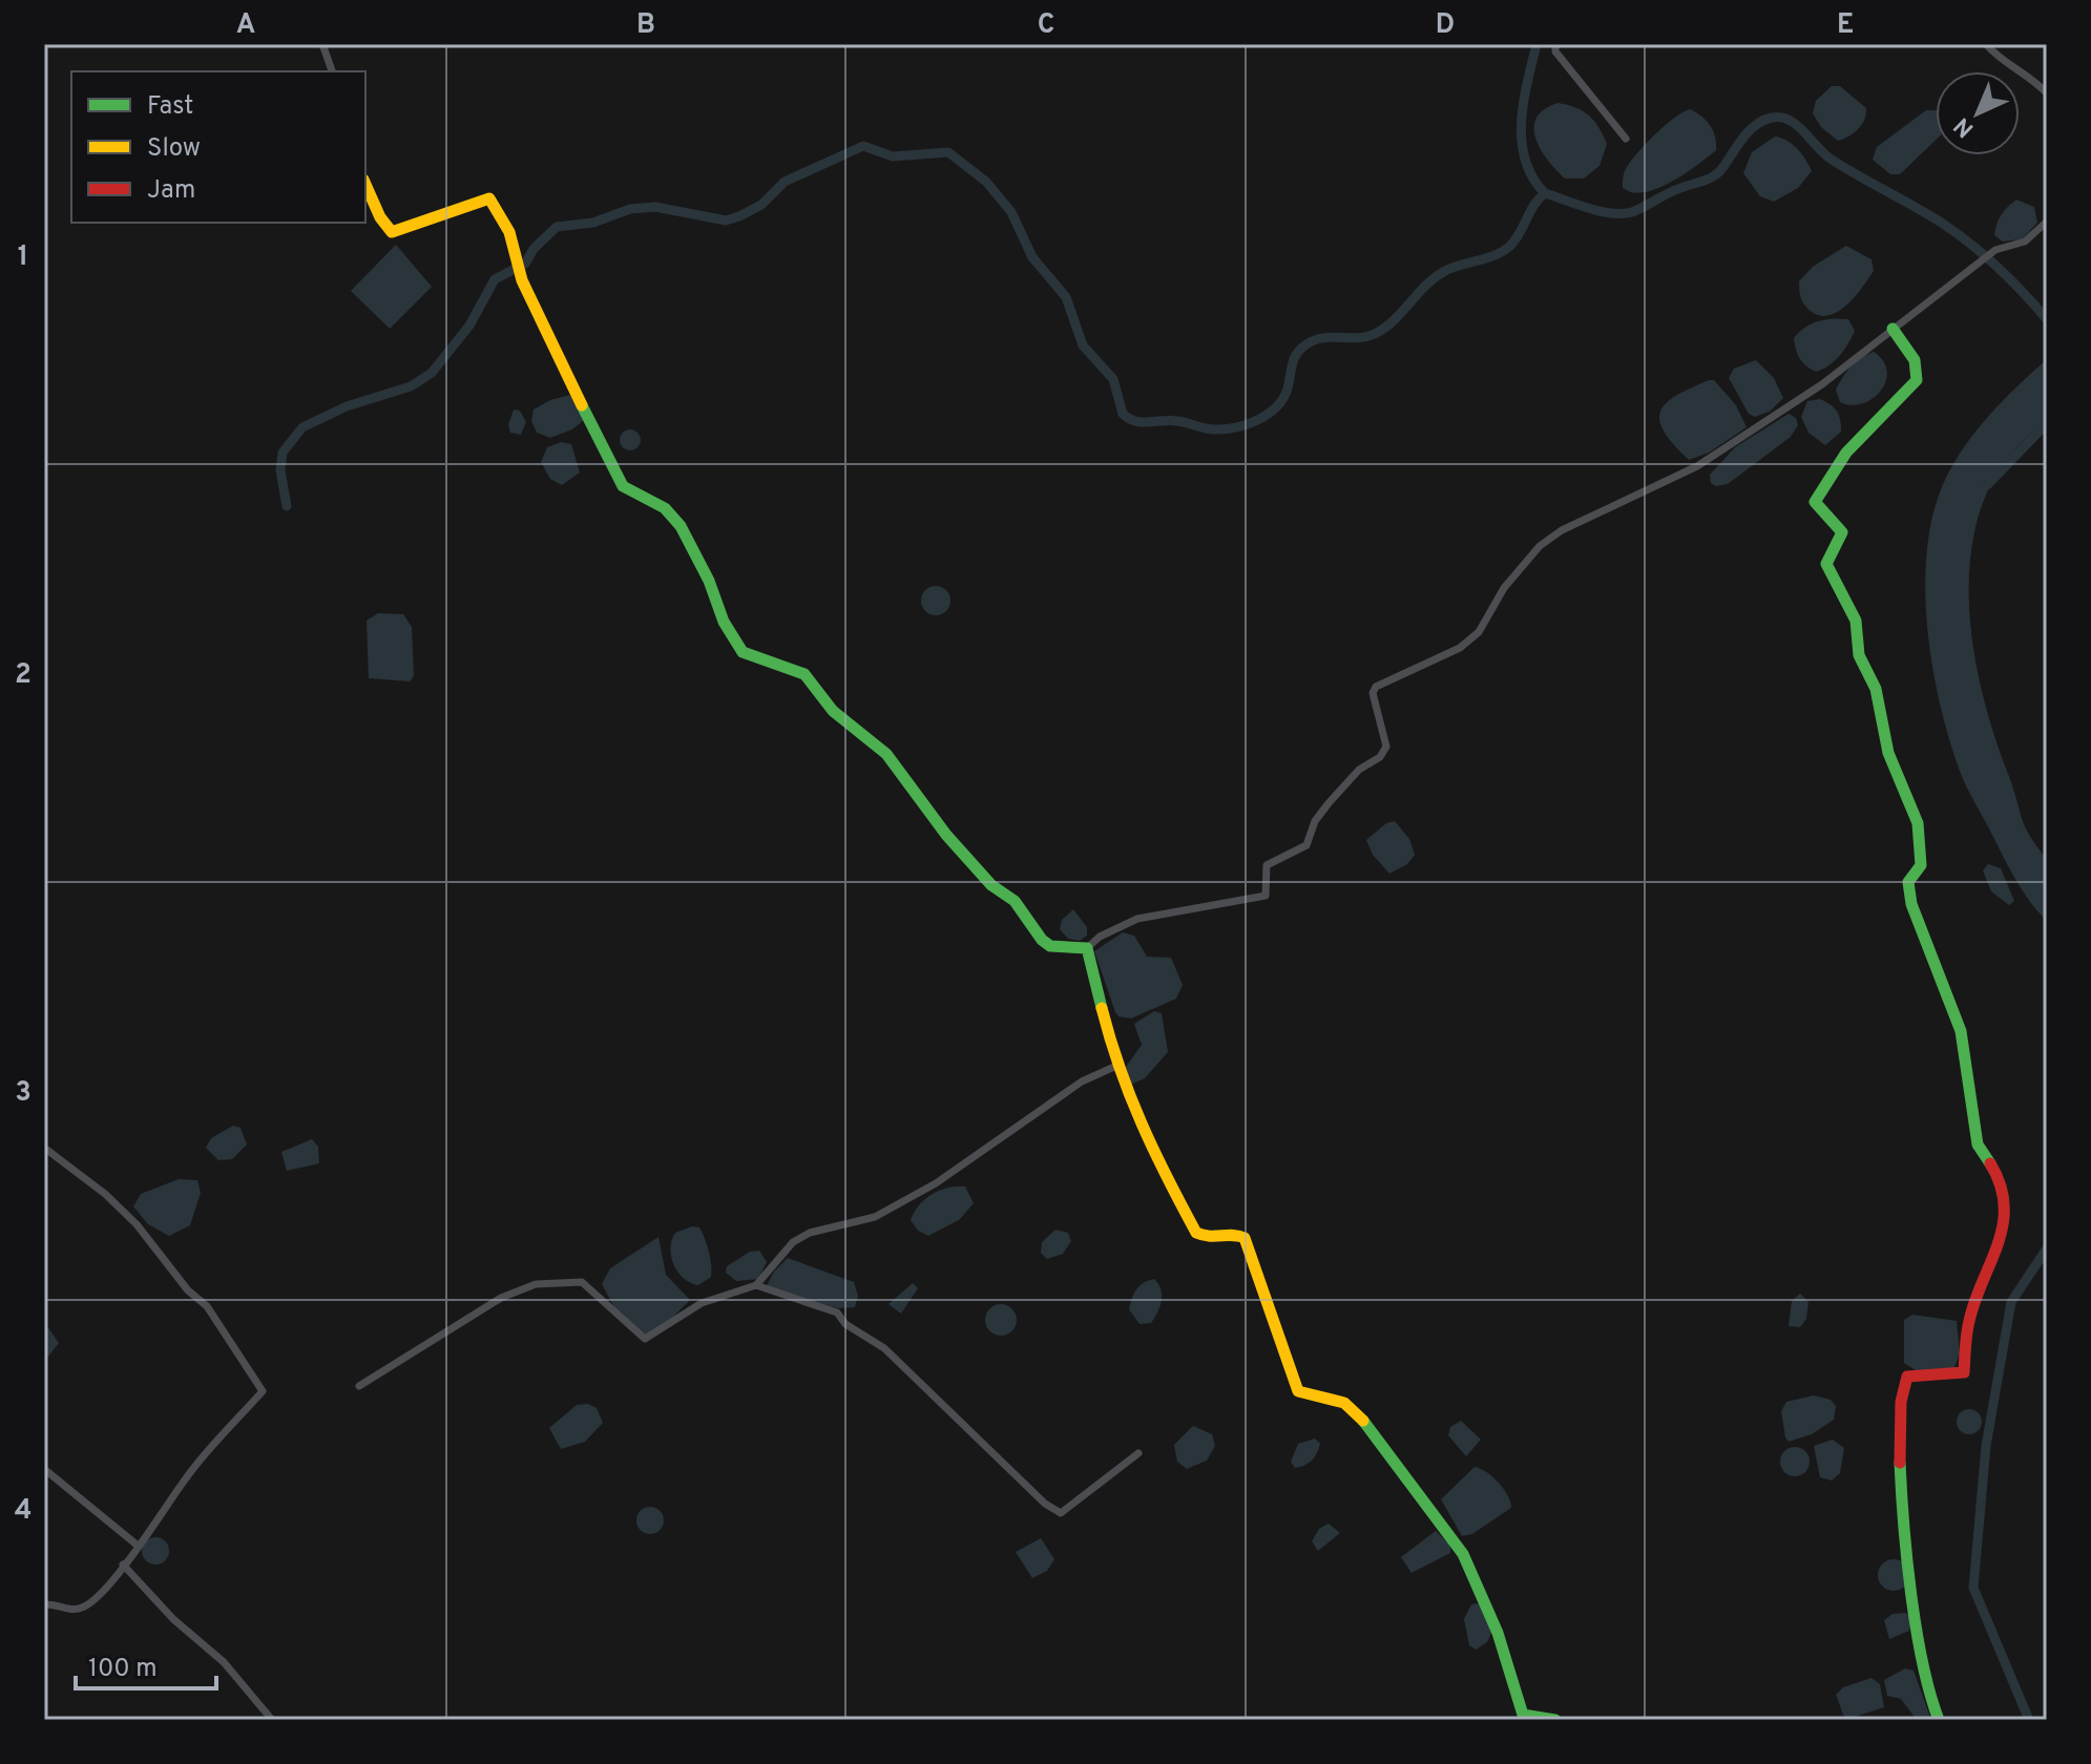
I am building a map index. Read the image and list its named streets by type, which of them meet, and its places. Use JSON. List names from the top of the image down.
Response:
{
  "legend": ["Fast", "Slow", "Jam"],
  "scale_bar": "100 m",
  "north": "bottom left",
  "grid": {
    "columns": [
      "A",
      "B",
      "C",
      "D",
      "E"
    ],
    "rows": [
      "1",
      "2",
      "3",
      "4"
    ]
  }
}
